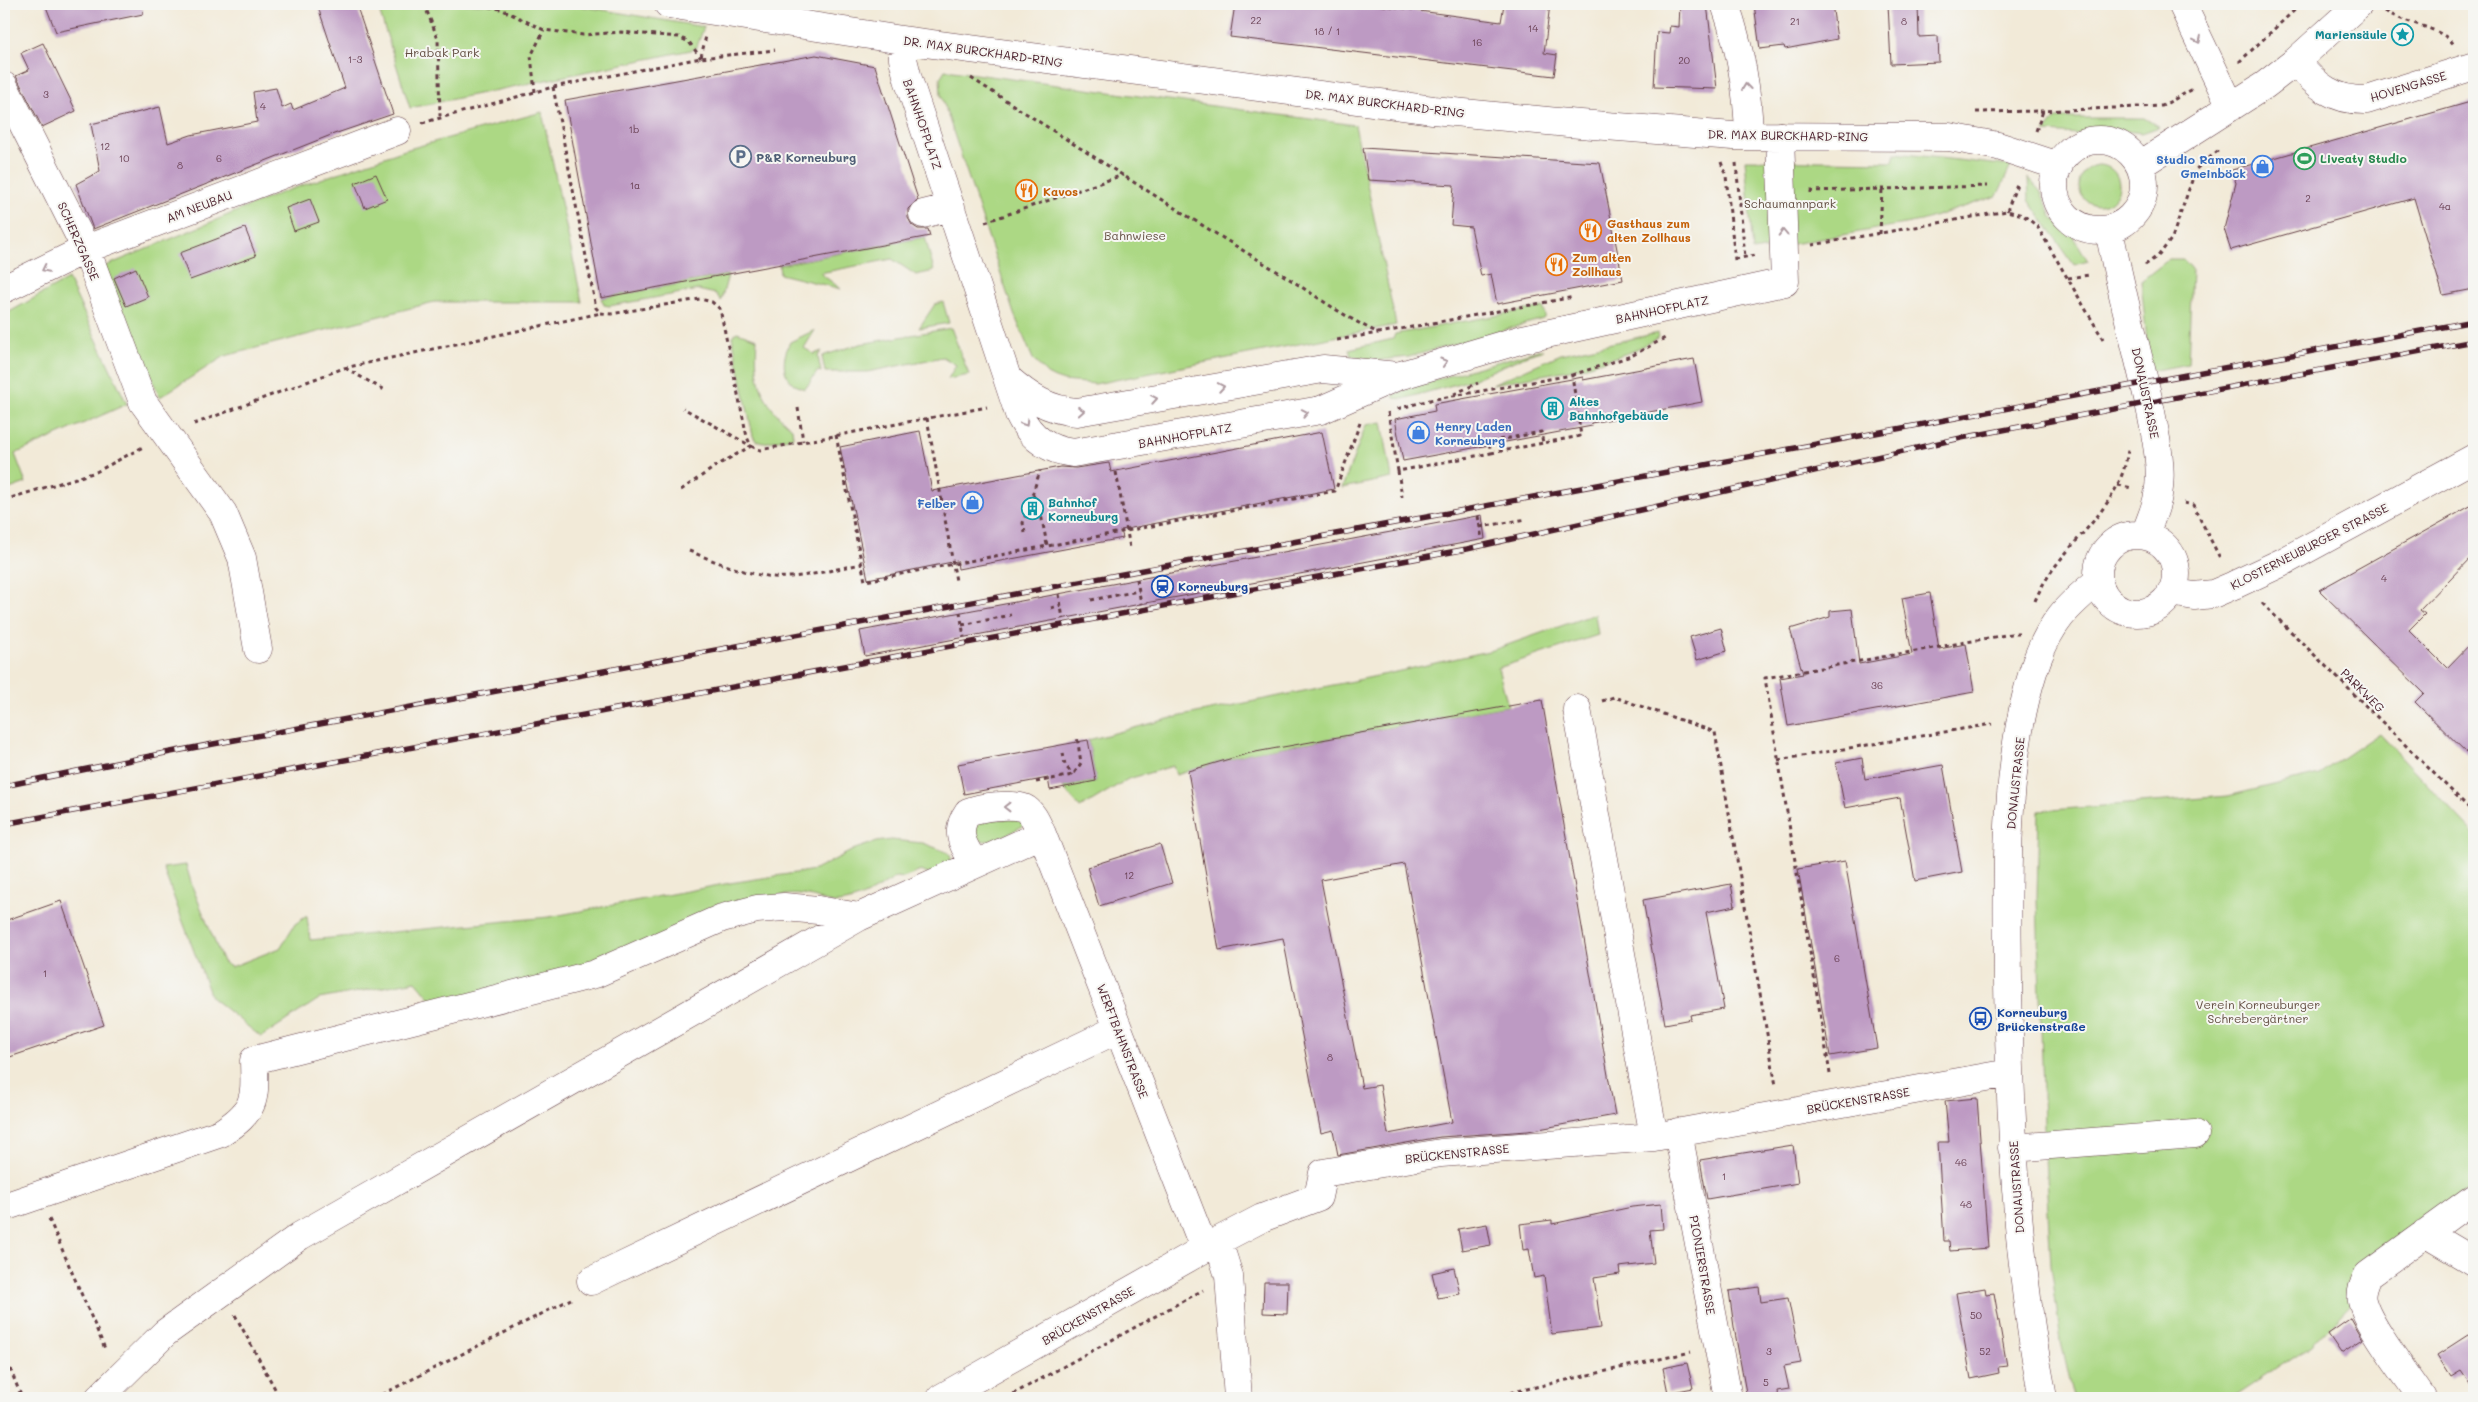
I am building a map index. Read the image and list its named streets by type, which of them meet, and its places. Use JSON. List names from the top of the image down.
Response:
{
  "streets": {
    "street": [
      "DR. MAX BURCKHARD-RING",
      "HOVENGASSE",
      "BAHNHOFPLATZ",
      "AM NEUBAU",
      "SCHERZGASSE",
      "DONAUSTRASSE",
      "KLOSTERNEUBURGER STRASSE",
      "WERFTBAHNSTRASSE",
      "BRÜCKENSTRASSE",
      "PIONIERSTRASSE"
    ],
    "path": ["PARKWEG"]
  },
  "crossings": [
    ["DR. MAX BURCKHARD-RING", "BAHNHOFPLATZ"],
    ["DR. MAX BURCKHARD-RING", "DONAUSTRASSE"],
    ["AM NEUBAU", "SCHERZGASSE"],
    ["DONAUSTRASSE", "KLOSTERNEUBURGER STRASSE"],
    ["DONAUSTRASSE", "BRÜCKENSTRASSE"],
    ["KLOSTERNEUBURGER STRASSE", "PARKWEG"],
    ["WERFTBAHNSTRASSE", "BRÜCKENSTRASSE"],
    ["BRÜCKENSTRASSE", "PIONIERSTRASSE"]
  ],
  "one_way": ["BAHNHOFPLATZ"],
  "parks": [
    "Hrabak Park",
    "Schaumannpark",
    "Bahnwiese",
    "Verein Korneuburger Schrebergärtner"
  ],
  "places": {
    "place": ["Mariensäule"],
    "parking": ["P&R Korneuburg"],
    "sports": ["Liveaty Studio"],
    "shop": ["Studio Ramona Gmeinböck", "Henry Laden Korneuburg", "Felber"],
    "restaurant": ["Kavos", "Gasthaus zum alten Zollhaus", "Zum alten Zollhaus"],
    "building": ["Altes Bahnhofgebäude", "Bahnhof Korneuburg"],
    "station": ["Korneuburg"],
    "bus stop": ["Korneuburg Brückenstraße"]
  },
  "house_numbers": [
    "22",
    "21",
    "8",
    "14",
    "18 / 1",
    "16",
    "1-3",
    "20",
    "3",
    "4",
    "1b",
    "12",
    "10",
    "6",
    "8",
    "1a",
    "2",
    "4a",
    "4",
    "36",
    "12",
    "6",
    "1",
    "8",
    "46",
    "1",
    "48",
    "50",
    "3",
    "52",
    "5"
  ]
}
